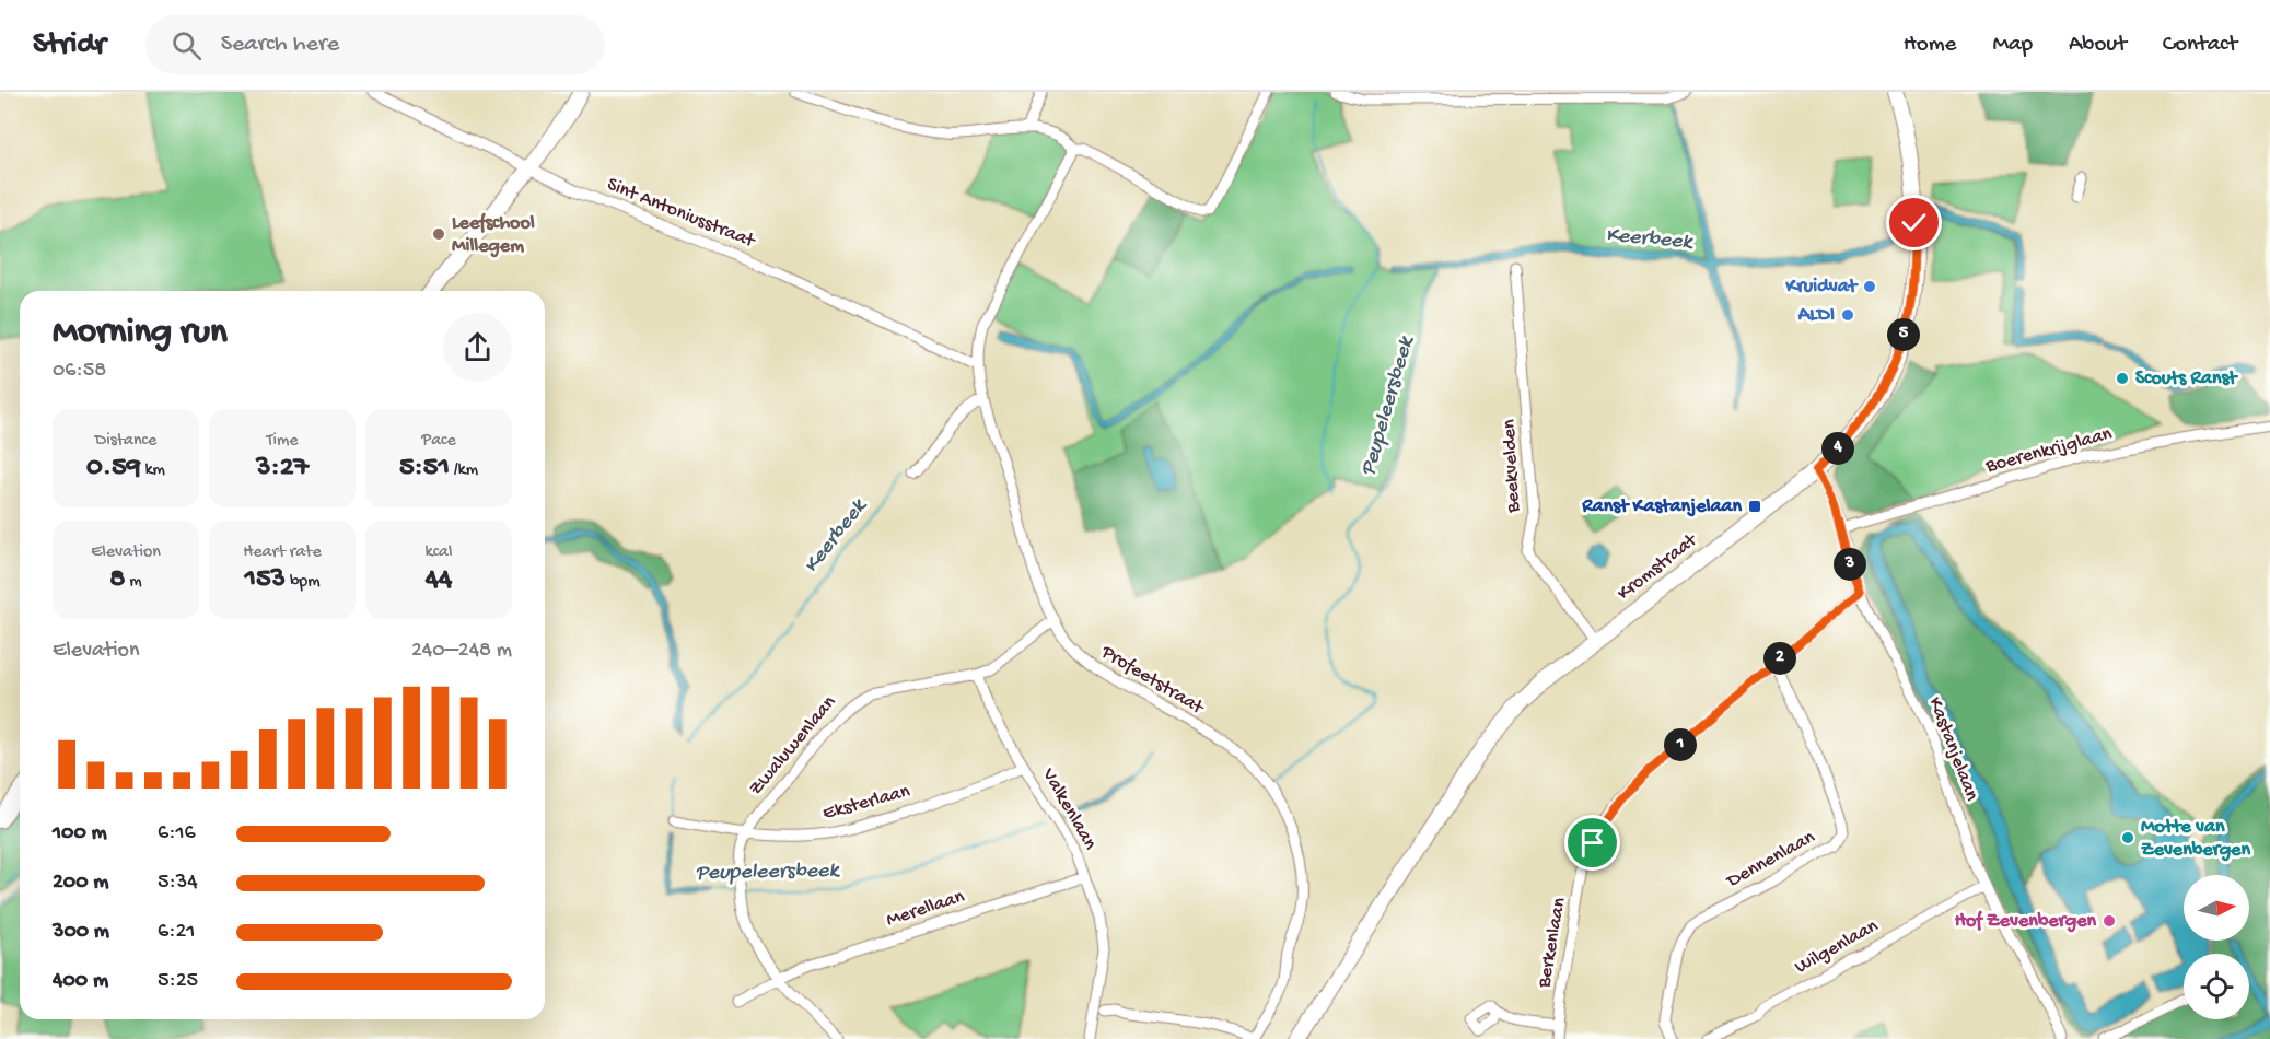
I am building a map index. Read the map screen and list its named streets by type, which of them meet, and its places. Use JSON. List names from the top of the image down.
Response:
{
  "streets": {
    "main road": ["Kromstraat"],
    "street": [
      "Sint Antoniusstraat",
      "Boerenkrijglaan",
      "Beekvelden",
      "Profeetstraat",
      "Zwaluwenlaan",
      "Kastanjelaan",
      "Eksterlaan",
      "Valkenlaan",
      "Dennenlaan",
      "Merellaan",
      "Berkenlaan",
      "Wilgenlaan"
    ]
  },
  "crossings": [
    ["Sint Antoniusstraat", "Profeetstraat"],
    ["Boerenkrijglaan", "Kastanjelaan"],
    ["Beekvelden", "Kromstraat"],
    ["Kromstraat", "Kastanjelaan"],
    ["Profeetstraat", "Zwaluwenlaan"],
    ["Zwaluwenlaan", "Eksterlaan"],
    ["Zwaluwenlaan", "Valkenlaan"],
    ["Kastanjelaan", "Berkenlaan"],
    ["Kastanjelaan", "Wilgenlaan"],
    ["Eksterlaan", "Valkenlaan"],
    ["Valkenlaan", "Merellaan"],
    ["Dennenlaan", "Berkenlaan"]
  ],
  "water": ["Keerbeek", "Peupeleersbeek"],
  "places": {
    "other": [
      "Leefschool Millegem",
      "Kruidvat",
      "ALDI",
      "Scouts Ranst",
      "Motte van Zevenbergen",
      "Hof Zevenbergen"
    ],
    "transit": ["Ranst Kastanjelaan"]
  },
  "north": "right",
  "page": {
    "header": "Stridr",
    "search": "Search here",
    "nav": [
      "Home",
      "Map",
      "About",
      "Contact"
    ],
    "heading": ["Morning run", "06:58"],
    "pins": [
      "5",
      "4",
      "3",
      "2",
      "1"
    ],
    "stats": [
      ["Distance", "0.59 km"],
      ["Time", "3:27"],
      ["Pace", "5:51 /km"],
      ["Elevation", "8 m"],
      ["Heart rate", "153 bpm"],
      ["kcal", "44"]
    ],
    "chart": ["Elevation", "240–248 m"],
    "list": [
      {
        "name": "100 m",
        "note": "6:16"
      },
      {
        "name": "200 m",
        "note": "5:34"
      },
      {
        "name": "300 m",
        "note": "6:21"
      },
      {
        "name": "400 m",
        "note": "5:25"
      }
    ]
  }
}
